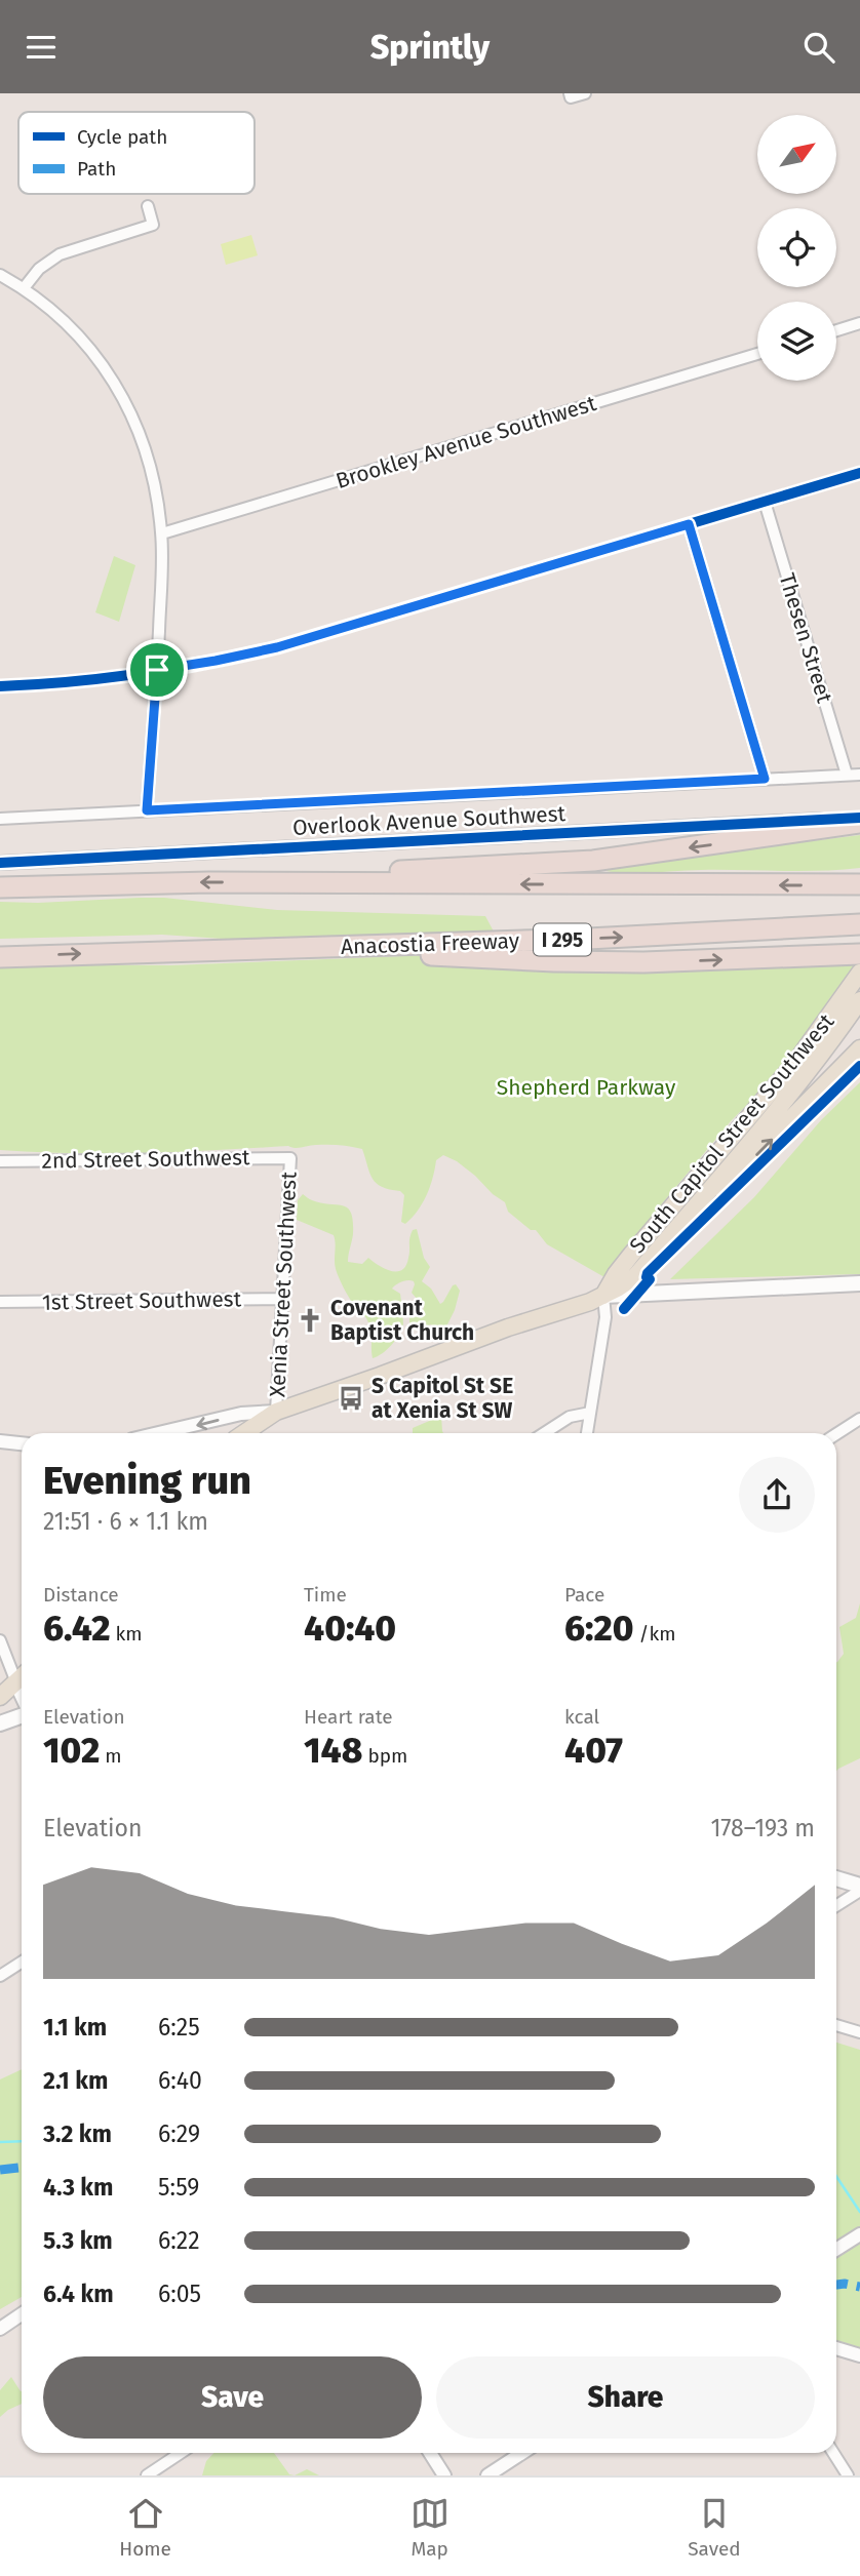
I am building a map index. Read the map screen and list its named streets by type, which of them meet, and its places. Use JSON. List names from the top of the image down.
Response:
{
  "streets": {
    "highway": ["I 295", "Anacostia Freeway"],
    "main road": ["South Capitol Street Southwest"],
    "street": [
      "Brookley Avenue Southwest",
      "Thesen Street",
      "Overlook Avenue Southwest",
      "2nd Street Southwest",
      "Xenia Street Southwest",
      "1st Street Southwest"
    ]
  },
  "crossings": [
    ["2nd Street Southwest", "Xenia Street Southwest"],
    ["Xenia Street Southwest", "1st Street Southwest"]
  ],
  "parks": ["Shepherd Parkway"],
  "places": {
    "church": ["Covenant Baptist Church"],
    "bus stop": ["S Capitol St SE at Xenia St SW"]
  },
  "legend": ["Cycle path", "Path"],
  "north": "top right",
  "page": {
    "header": "Sprintly",
    "heading": ["Evening run", "21:51 · 6 × 1.1 km"],
    "stats": [
      ["Distance", "6.42 km"],
      ["Time", "40:40"],
      ["Pace", "6:20 /km"],
      ["Elevation", "102 m"],
      ["Heart rate", "148 bpm"],
      ["kcal", "407"]
    ],
    "chart": ["Elevation", "178–193 m"],
    "list": [
      {
        "name": "1.1 km",
        "note": "6:25"
      },
      {
        "name": "2.1 km",
        "note": "6:40"
      },
      {
        "name": "3.2 km",
        "note": "6:29"
      },
      {
        "name": "4.3 km",
        "note": "5:59"
      },
      {
        "name": "5.3 km",
        "note": "6:22"
      },
      {
        "name": "6.4 km",
        "note": "6:05"
      }
    ],
    "buttons": ["Save", "Share"],
    "tabs": ["Home", "Map", "Saved"]
  }
}
